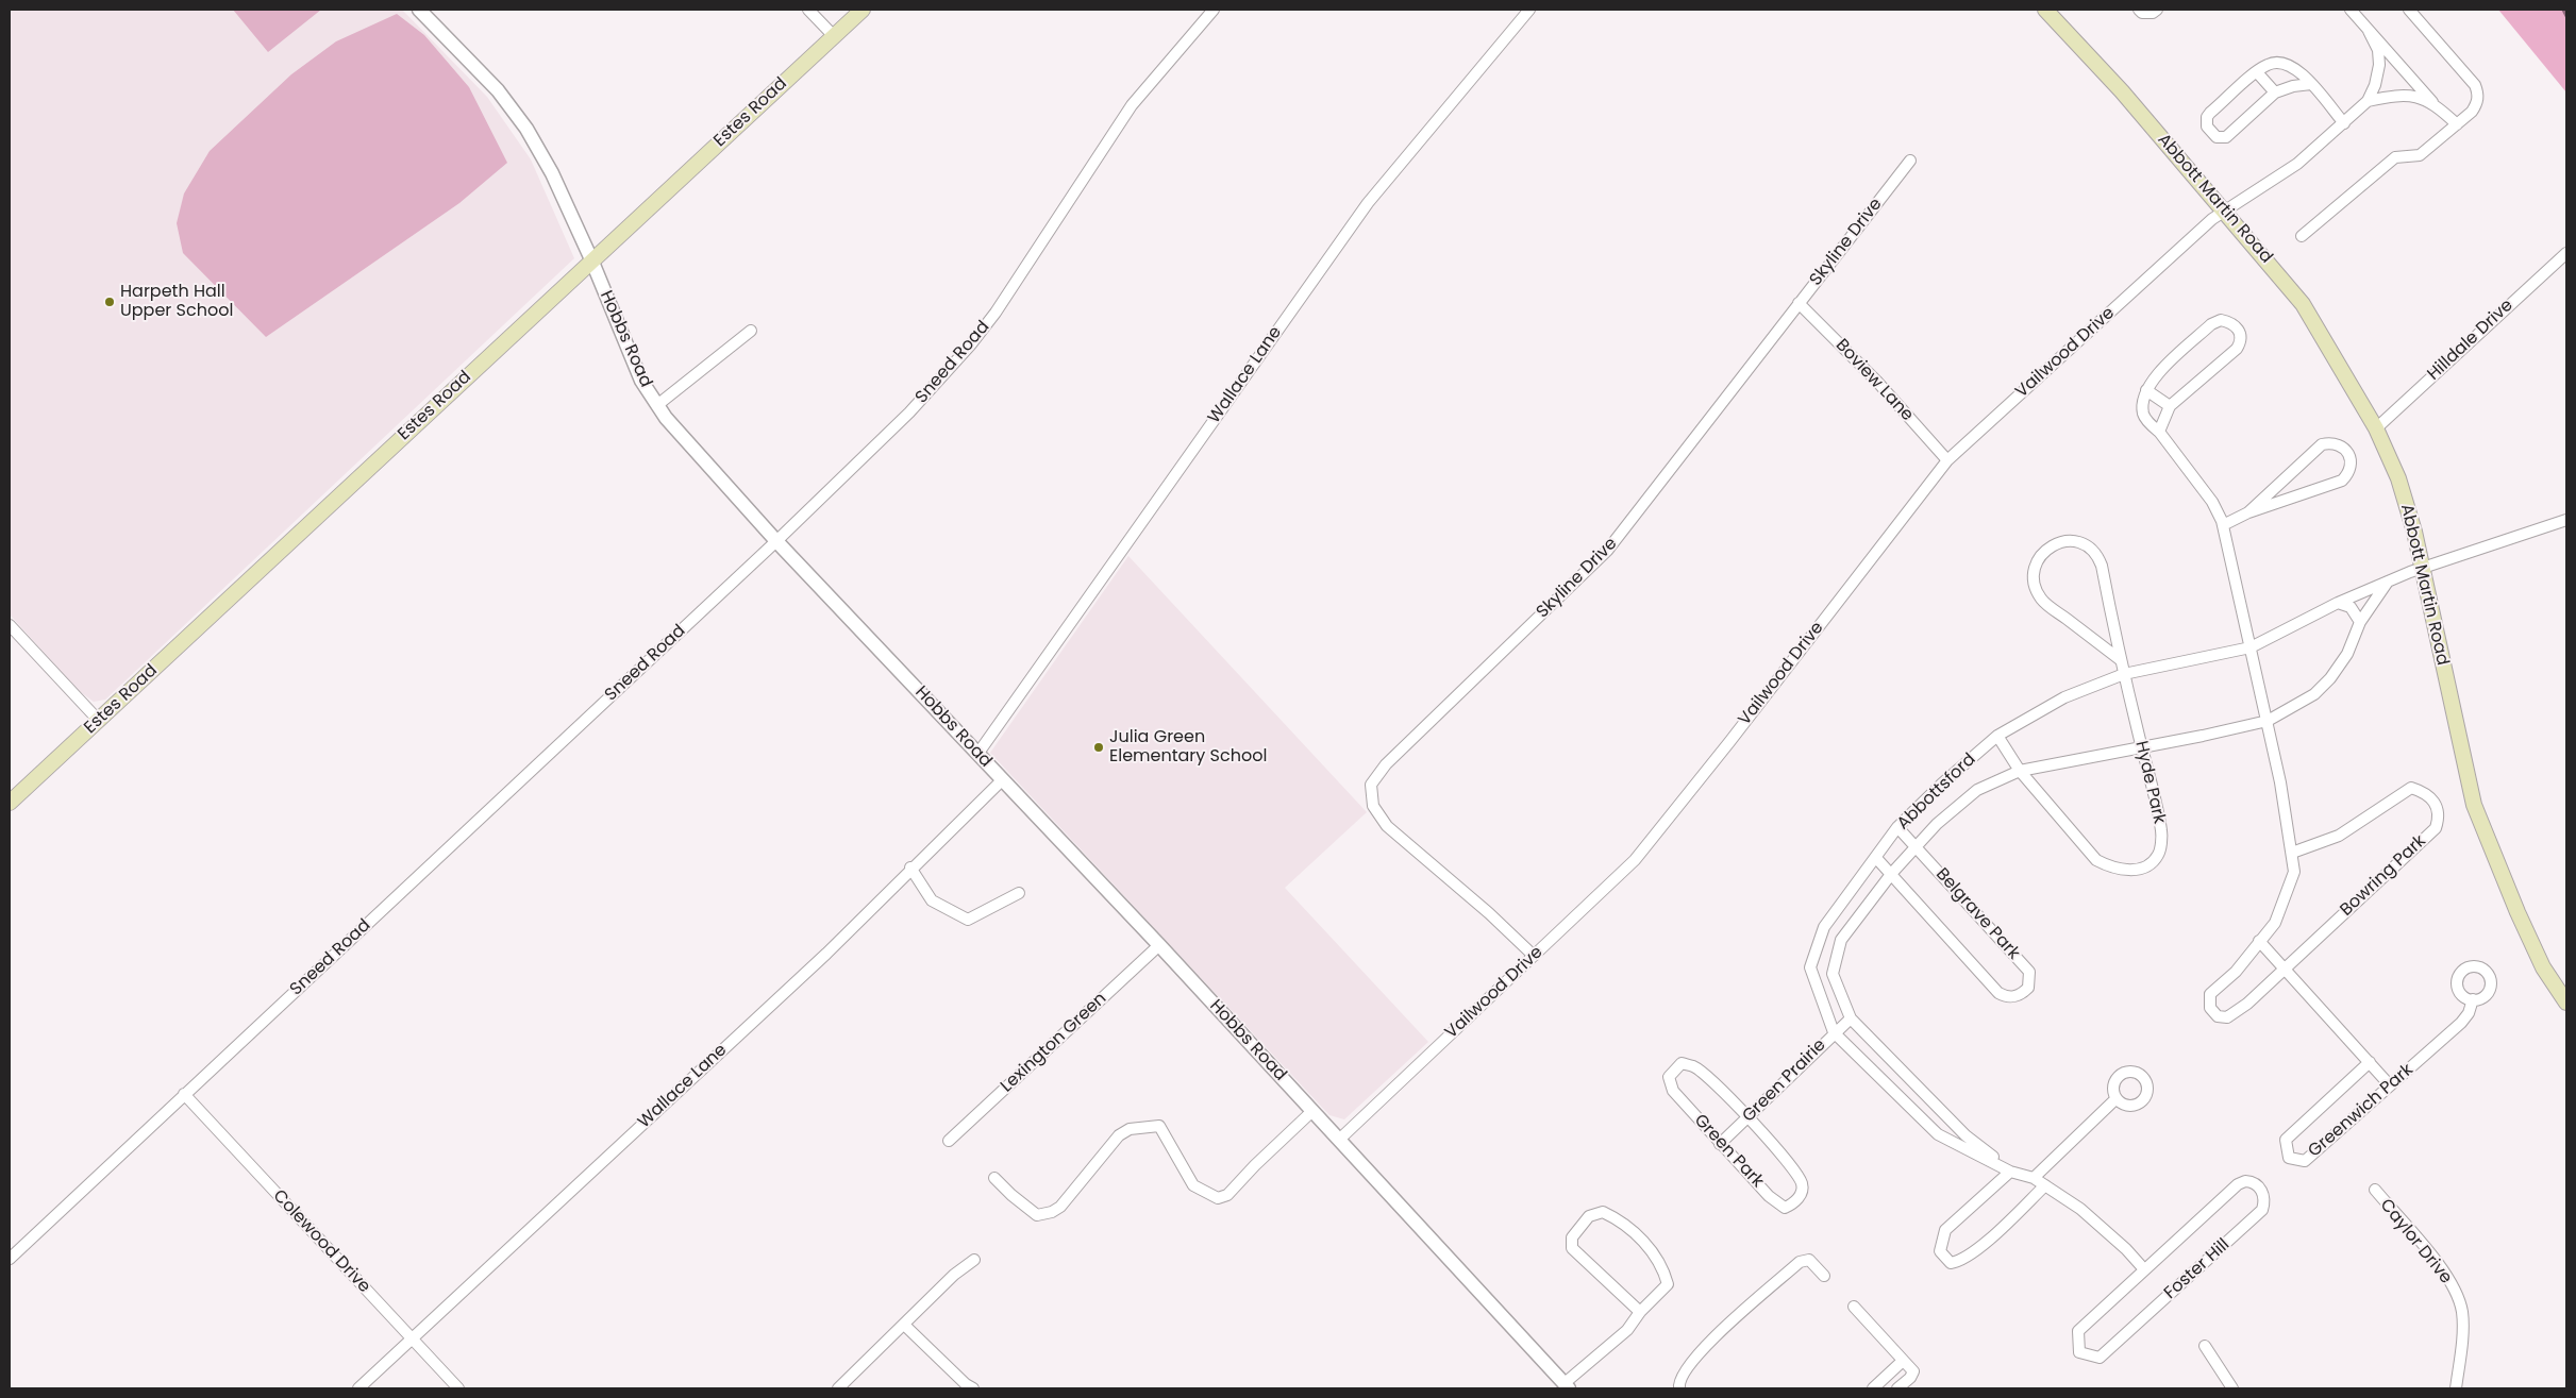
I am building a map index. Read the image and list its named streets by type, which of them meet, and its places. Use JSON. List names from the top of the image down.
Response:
{
  "streets": {
    "main road": ["Estes Road", "Abbott Martin Road"],
    "street": [
      "Skyline Drive",
      "Hobbs Road",
      "Hilldale Drive",
      "Vailwood Drive",
      "Sneed Road",
      "Wallace Lane",
      "Boview Lane",
      "Hyde Park",
      "Abbottsford",
      "Bowring Park",
      "Belgrave Park",
      "Lexington Green",
      "Green Prairie",
      "Greenwich Park",
      "Green Park",
      "Colewood Drive",
      "Caylor Drive",
      "Foster Hill"
    ]
  },
  "crossings": [
    ["Estes Road", "Hobbs Road"],
    ["Abbott Martin Road", "Hilldale Drive"],
    ["Abbott Martin Road", "Vailwood Drive"],
    ["Abbott Martin Road", "Abbottsford"],
    ["Skyline Drive", "Vailwood Drive"],
    ["Skyline Drive", "Boview Lane"],
    ["Hobbs Road", "Vailwood Drive"],
    ["Hobbs Road", "Sneed Road"],
    ["Hobbs Road", "Wallace Lane"],
    ["Hobbs Road", "Lexington Green"],
    ["Vailwood Drive", "Boview Lane"],
    ["Sneed Road", "Colewood Drive"],
    ["Wallace Lane", "Colewood Drive"],
    ["Hyde Park", "Abbottsford"],
    ["Abbottsford", "Bowring Park"],
    ["Abbottsford", "Belgrave Park"],
    ["Abbottsford", "Green Prairie"],
    ["Abbottsford", "Foster Hill"],
    ["Green Prairie", "Green Park"]
  ],
  "places": ["Harpeth Hall Upper School", "Julia Green Elementary School"]
}
